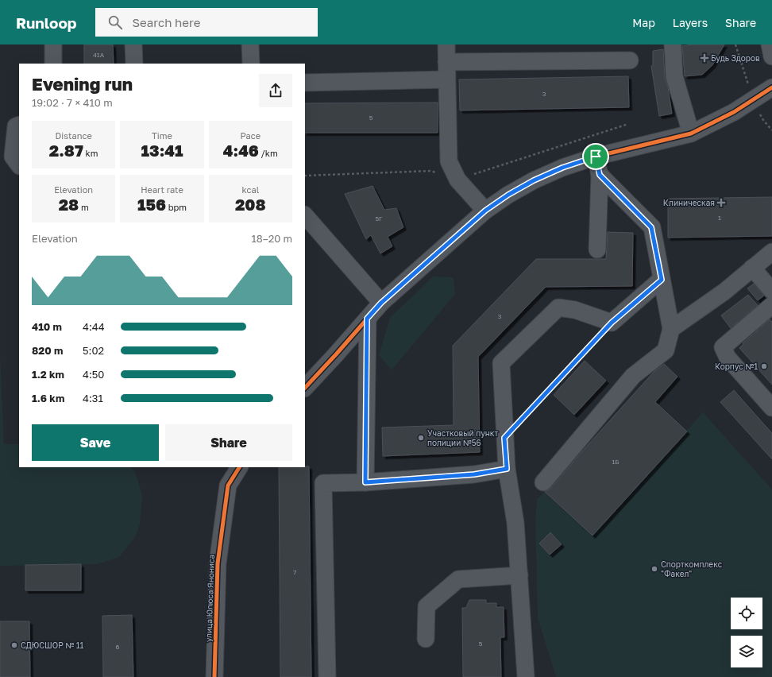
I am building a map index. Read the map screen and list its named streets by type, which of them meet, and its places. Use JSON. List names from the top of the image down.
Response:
{
  "streets": {
    "street": ["улица Юлюса Янониса"]
  },
  "places": {
    "health": ["Будь Здоров", "Клиническая"],
    "other": [
      "Корпус №1",
      "Участковый пункт полиции №56",
      "Спорткомплекс \"Факел\"",
      "СДЮСШОР № 11"
    ]
  },
  "house_numbers": [
    "41А",
    "3",
    "5",
    "1",
    "5Г",
    "3",
    "1Б",
    "7",
    "5",
    "6"
  ],
  "page": {
    "header": "Runloop",
    "search": "Search here",
    "nav": ["Map", "Layers", "Share"],
    "heading": ["Evening run", "19:02 · 7 × 410 m"],
    "stats": [
      ["Distance", "2.87 km"],
      ["Time", "13:41"],
      ["Pace", "4:46 /km"],
      ["Elevation", "28 m"],
      ["Heart rate", "156 bpm"],
      ["kcal", "208"]
    ],
    "chart": ["Elevation", "18–20 m"],
    "list": [
      {
        "name": "410 m",
        "note": "4:44"
      },
      {
        "name": "820 m",
        "note": "5:02"
      },
      {
        "name": "1.2 km",
        "note": "4:50"
      },
      {
        "name": "1.6 km",
        "note": "4:31"
      }
    ],
    "buttons": ["Save", "Share"]
  }
}
